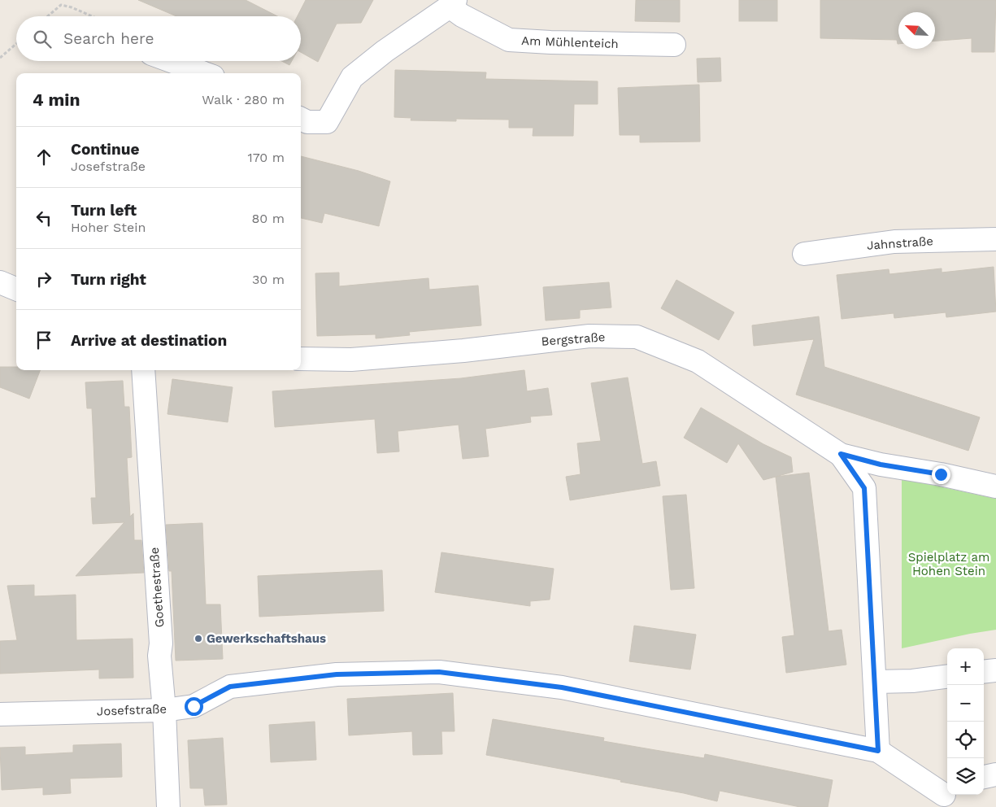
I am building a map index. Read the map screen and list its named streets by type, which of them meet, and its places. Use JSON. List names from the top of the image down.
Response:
{
  "streets": {
    "street": [
      "Am Mühlenteich",
      "Jahnstraße",
      "Bergstraße",
      "Goethestraße",
      "Josefstraße"
    ]
  },
  "crossings": [
    ["Goethestraße", "Josefstraße"]
  ],
  "parks": ["Spielplatz am Hohen Stein"],
  "places": ["Gewerkschaftshaus"],
  "north": "top left",
  "page": {
    "search": "Search here",
    "heading": ["4 min", "Walk · 280 m"],
    "list": [
      ["Continue", "Josefstraße", "170 m"],
      ["Turn left", "Hoher Stein", "80 m"],
      ["Turn right", "30 m"],
      "Arrive at destination"
    ],
    "map_buttons": ["+", "−"]
  }
}
